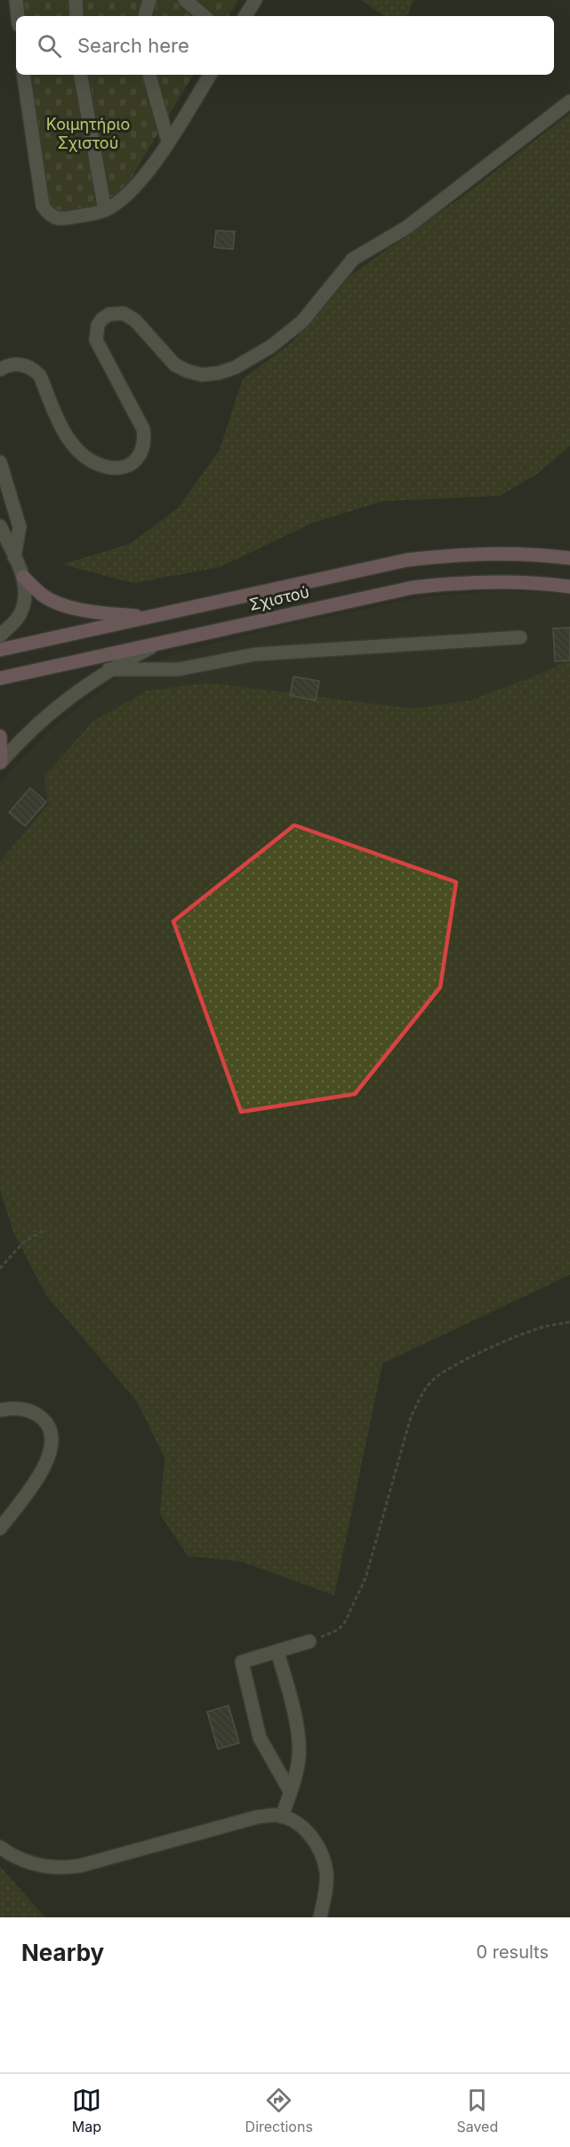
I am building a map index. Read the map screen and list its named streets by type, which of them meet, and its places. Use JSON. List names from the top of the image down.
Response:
{
  "streets": {
    "main road": ["Σχιστού"]
  },
  "parks": ["Κοιμητήριο Σχιστού"],
  "page": {
    "search": "Search here",
    "heading": ["Nearby", "0 results"],
    "nav": ["Map", "Directions", "Saved"]
  }
}
